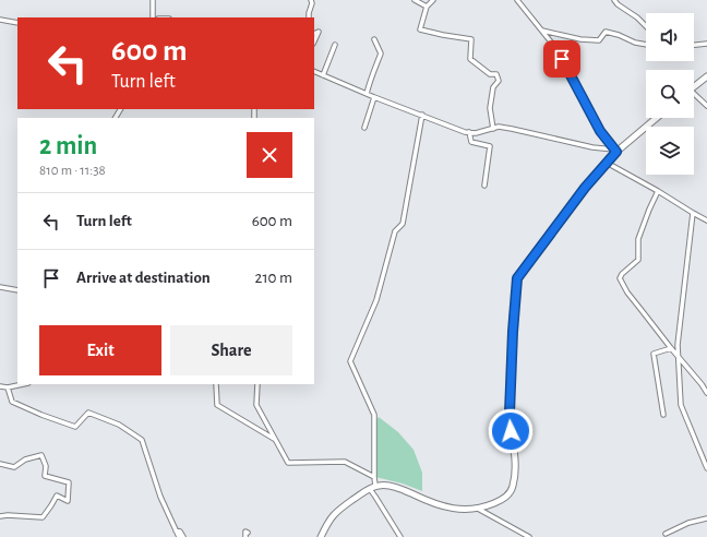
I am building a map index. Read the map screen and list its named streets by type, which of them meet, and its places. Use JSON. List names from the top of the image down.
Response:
{
  "page": {
    "turn": ["600 m", "Turn left"],
    "heading": ["2 min", "810 m · 11:38"],
    "list": [
      {
        "name": "Turn left",
        "value": "600 m"
      },
      {
        "name": "Arrive at destination",
        "value": "210 m"
      }
    ],
    "buttons": ["Exit", "Share"]
  }
}
